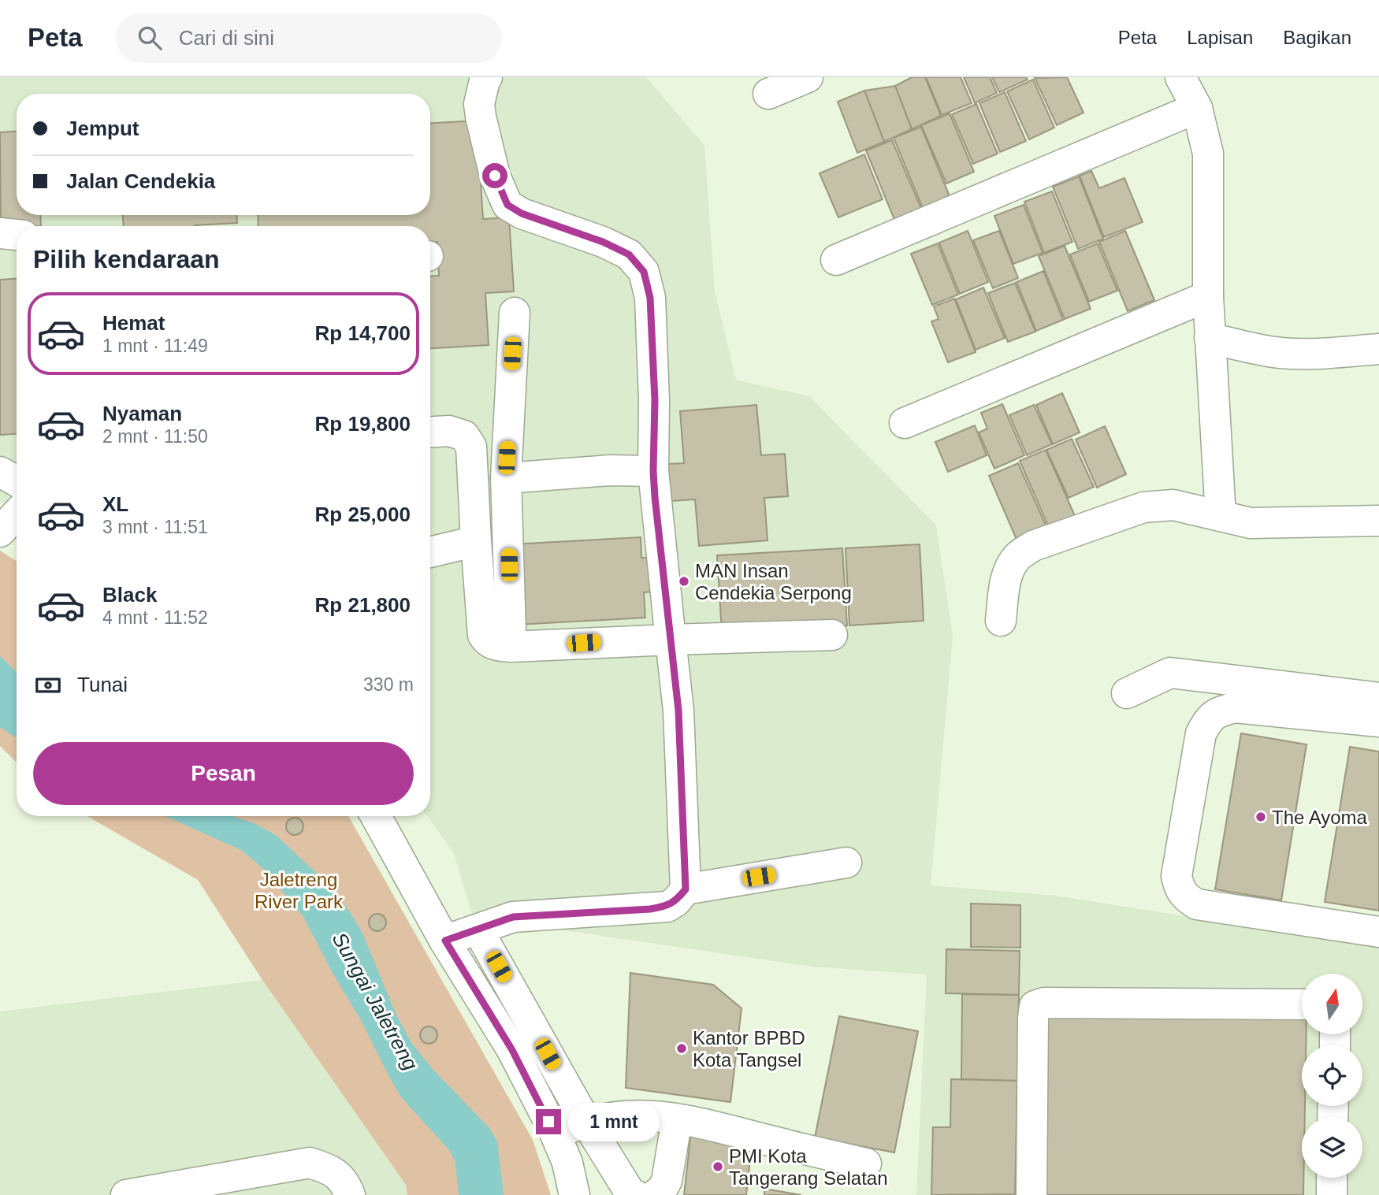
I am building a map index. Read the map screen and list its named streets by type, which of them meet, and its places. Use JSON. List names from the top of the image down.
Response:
{
  "water": ["Sungai Jaletreng"],
  "parks": ["Jaletreng River Park"],
  "places": [
    "MAN Insan Cendekia Serpong",
    "The Ayoma",
    "Kantor BPBD Kota Tangsel",
    "PMI Kota Tangerang Selatan"
  ],
  "north": "top",
  "page": {
    "header": "Peta",
    "search": "Cari di sini",
    "nav": ["Peta", "Lapisan", "Bagikan"],
    "banner": ["Jemput", "Jalan Cendekia"],
    "heading": "Pilih kendaraan",
    "list": [
      {
        "name": "Hemat",
        "note": "1 mnt · 11:49",
        "value": "Rp 14,700"
      },
      {
        "name": "Nyaman",
        "note": "2 mnt · 11:50",
        "value": "Rp 19,800"
      },
      {
        "name": "XL",
        "note": "3 mnt · 11:51",
        "value": "Rp 25,000"
      },
      {
        "name": "Black",
        "note": "4 mnt · 11:52",
        "value": "Rp 21,800"
      }
    ],
    "pay": ["Tunai", "330 m"],
    "buttons": "Pesan",
    "bubble": "1 mnt"
  }
}
